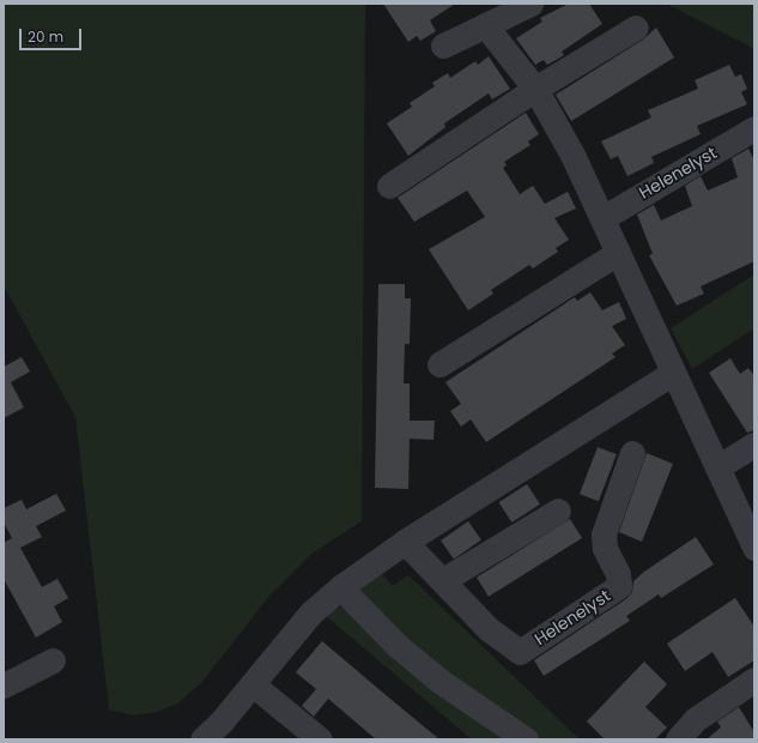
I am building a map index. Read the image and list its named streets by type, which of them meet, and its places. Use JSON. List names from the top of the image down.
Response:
{
  "streets": {
    "street": ["Helenelyst"]
  },
  "scale_bar": "20 m"
}
